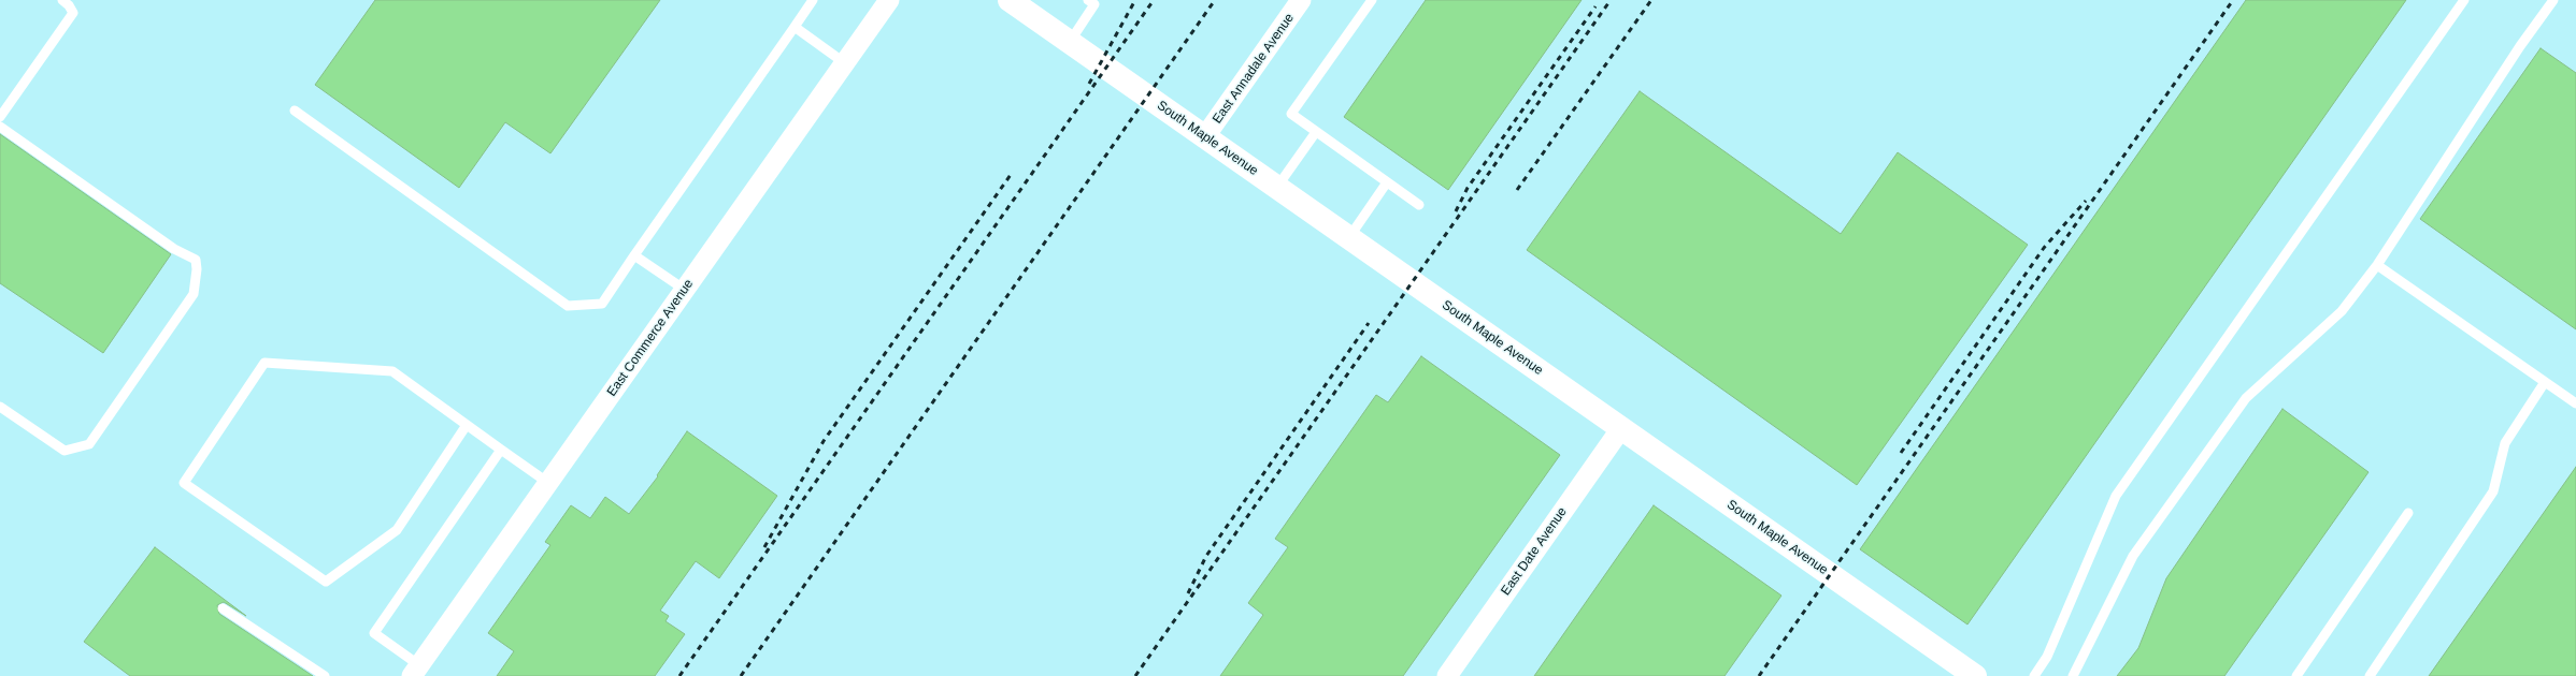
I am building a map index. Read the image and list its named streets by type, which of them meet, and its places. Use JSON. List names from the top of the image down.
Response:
{
  "streets": {
    "street": [
      "East Annadale Avenue",
      "South Maple Avenue",
      "East Commerce Avenue",
      "East Date Avenue"
    ]
  },
  "crossings": [
    ["East Annadale Avenue", "South Maple Avenue"],
    ["South Maple Avenue", "East Date Avenue"]
  ]
}
